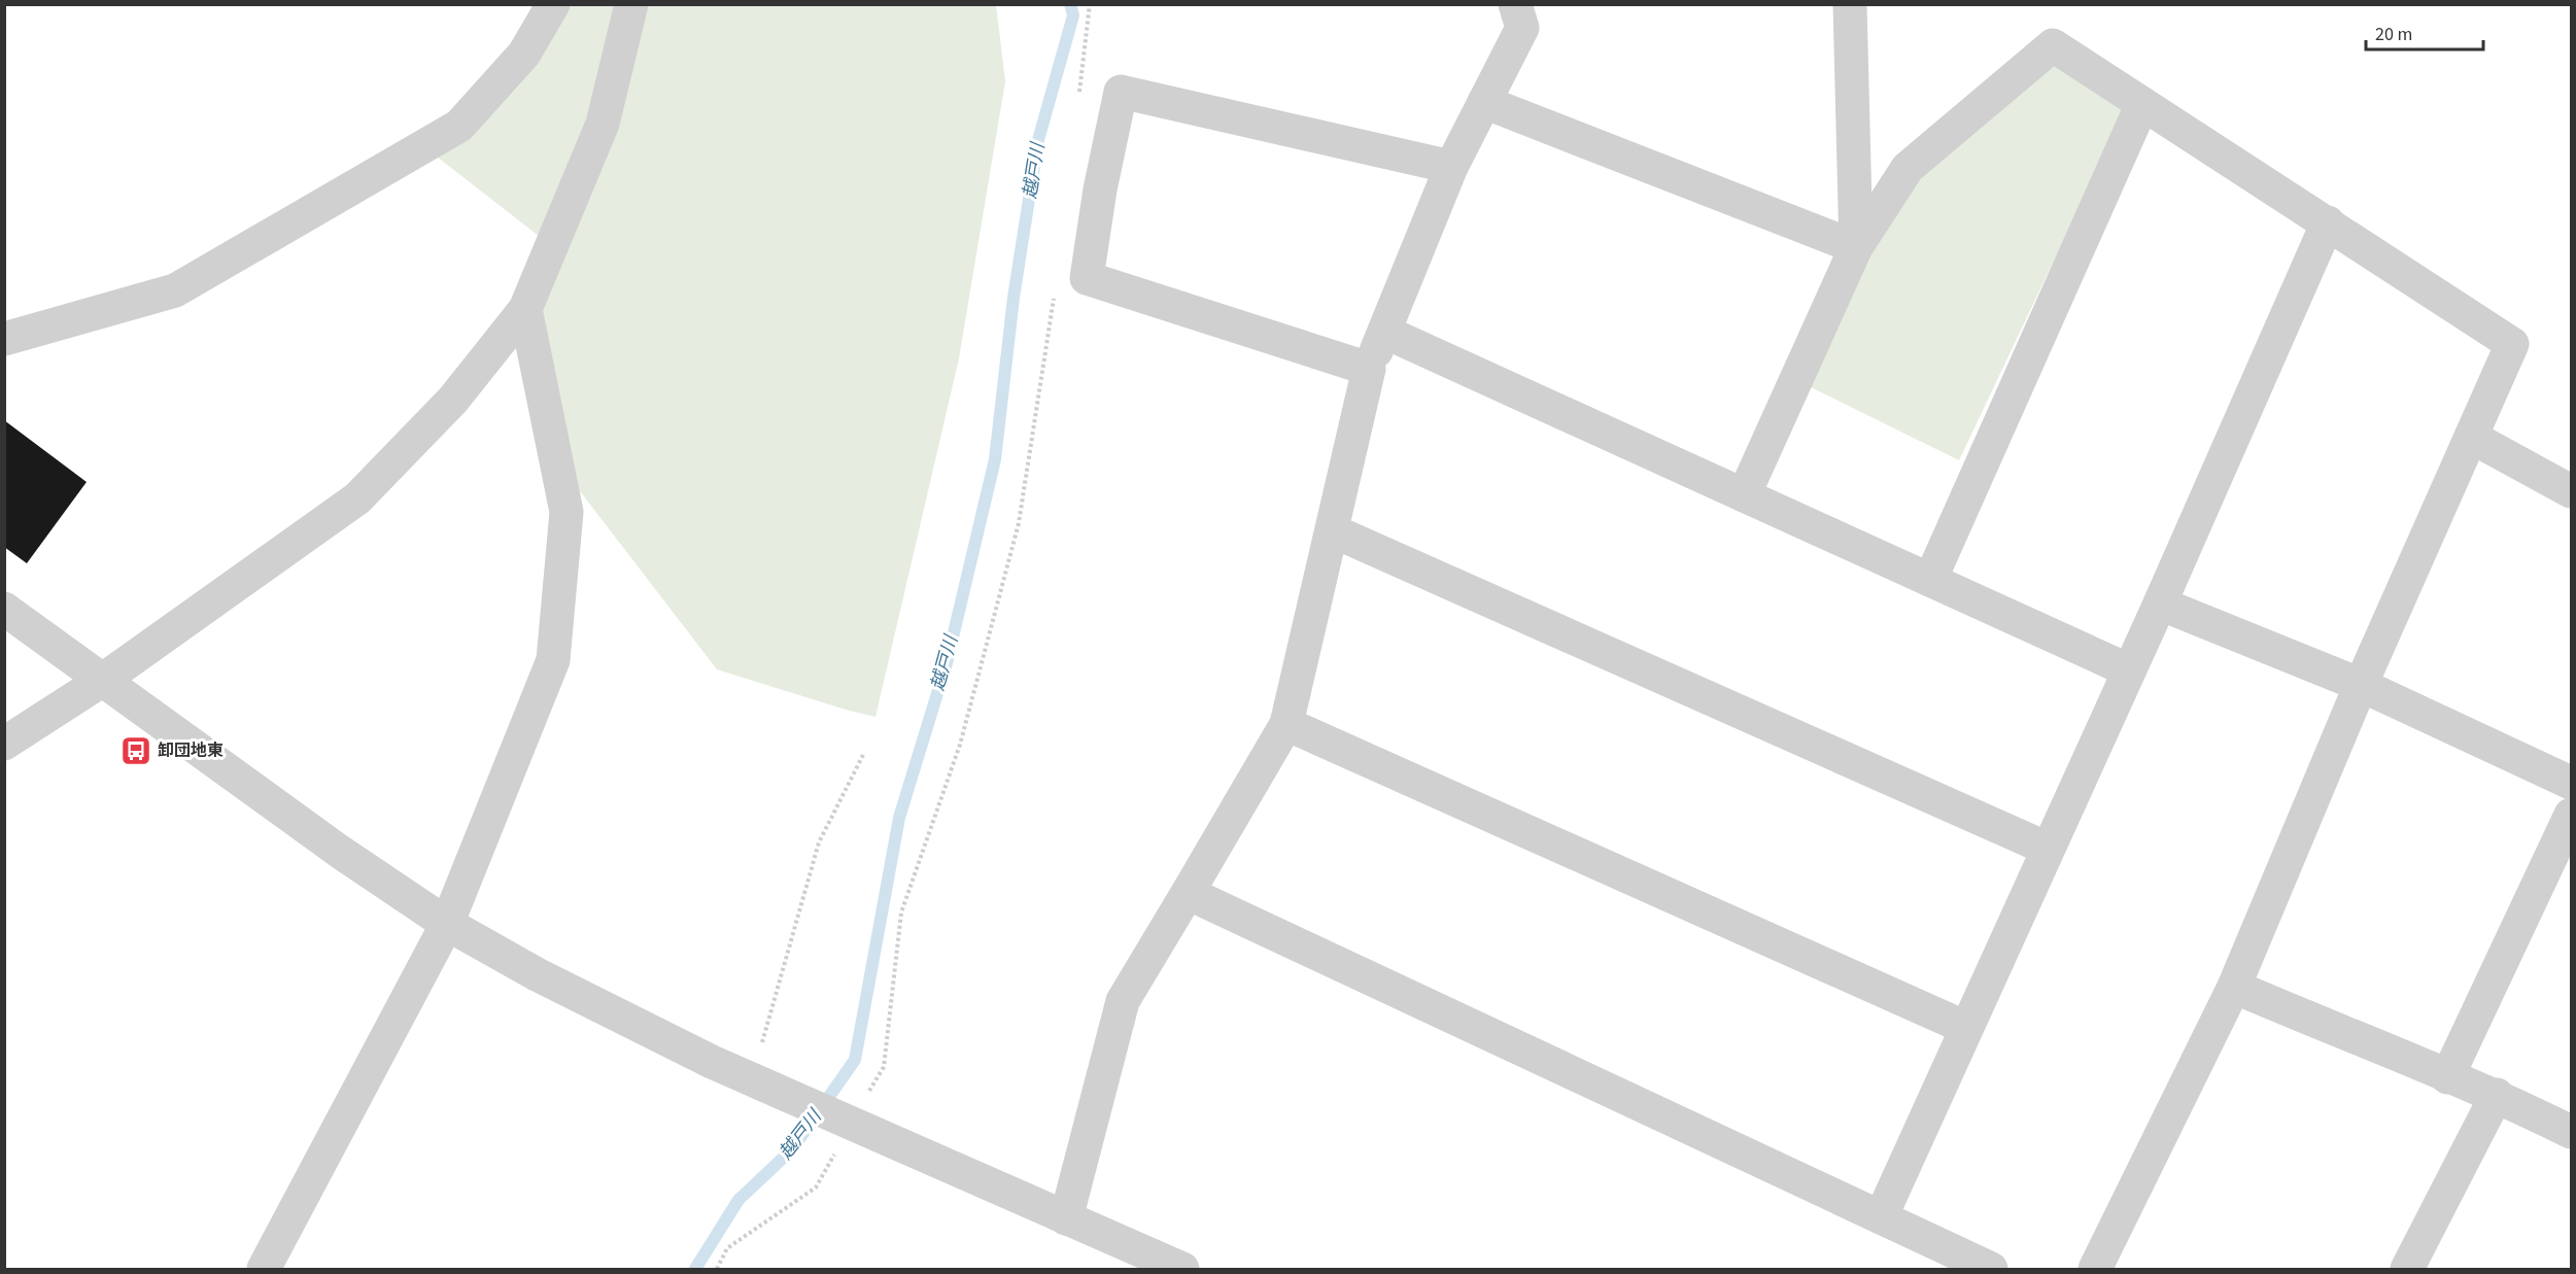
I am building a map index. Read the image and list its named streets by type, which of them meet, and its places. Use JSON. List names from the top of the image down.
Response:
{
  "water": ["越戸川"],
  "places": {
    "bus stop": ["卸団地東"]
  },
  "scale_bar": "20 m"
}
